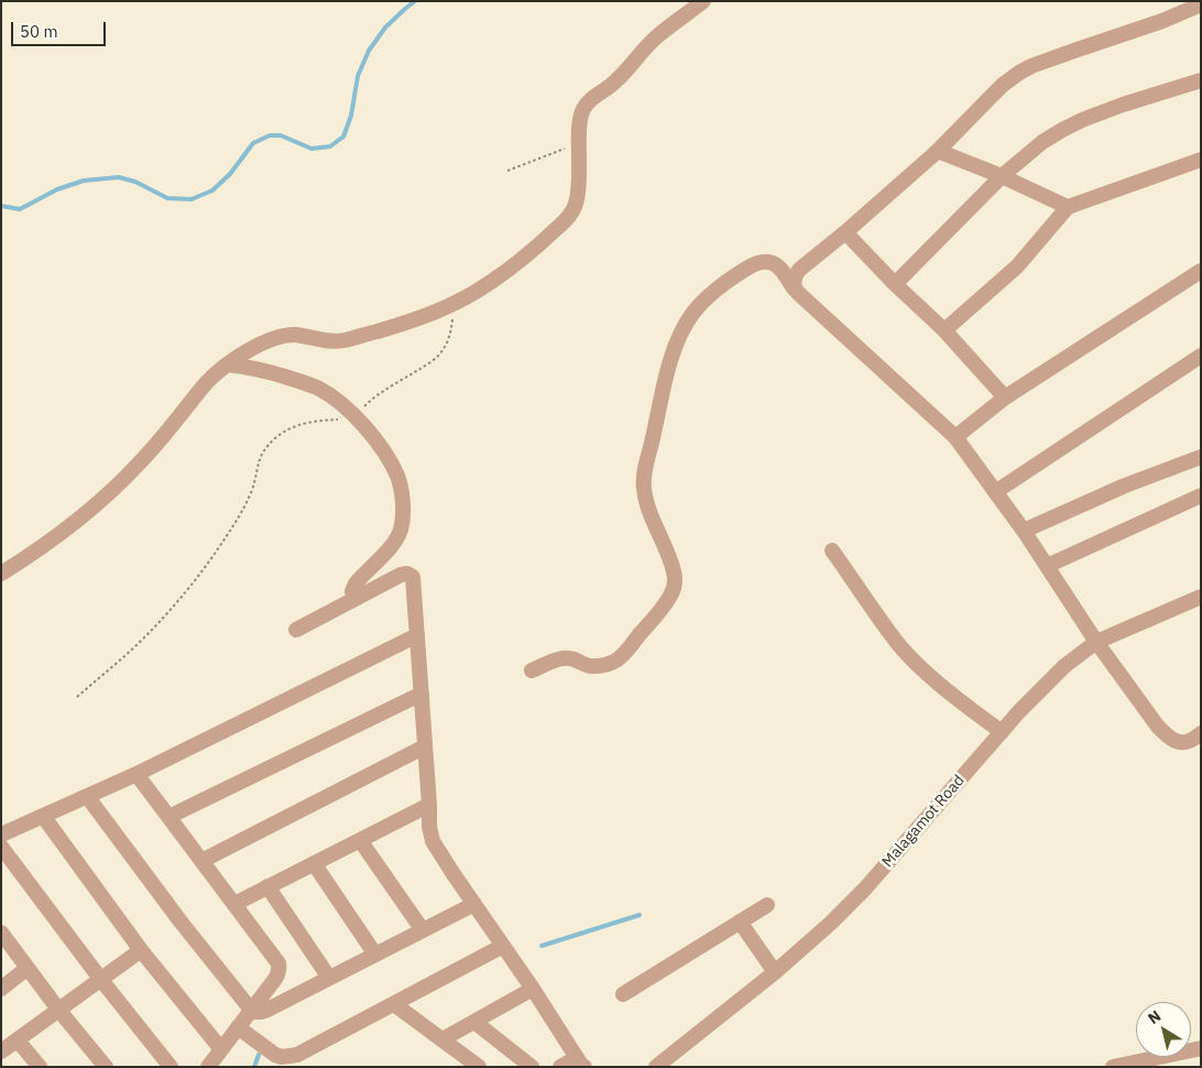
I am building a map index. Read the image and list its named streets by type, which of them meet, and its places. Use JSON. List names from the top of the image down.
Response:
{
  "streets": {
    "street": ["Malagamot Road"]
  },
  "scale_bar": "50 m",
  "north": "top left"
}
